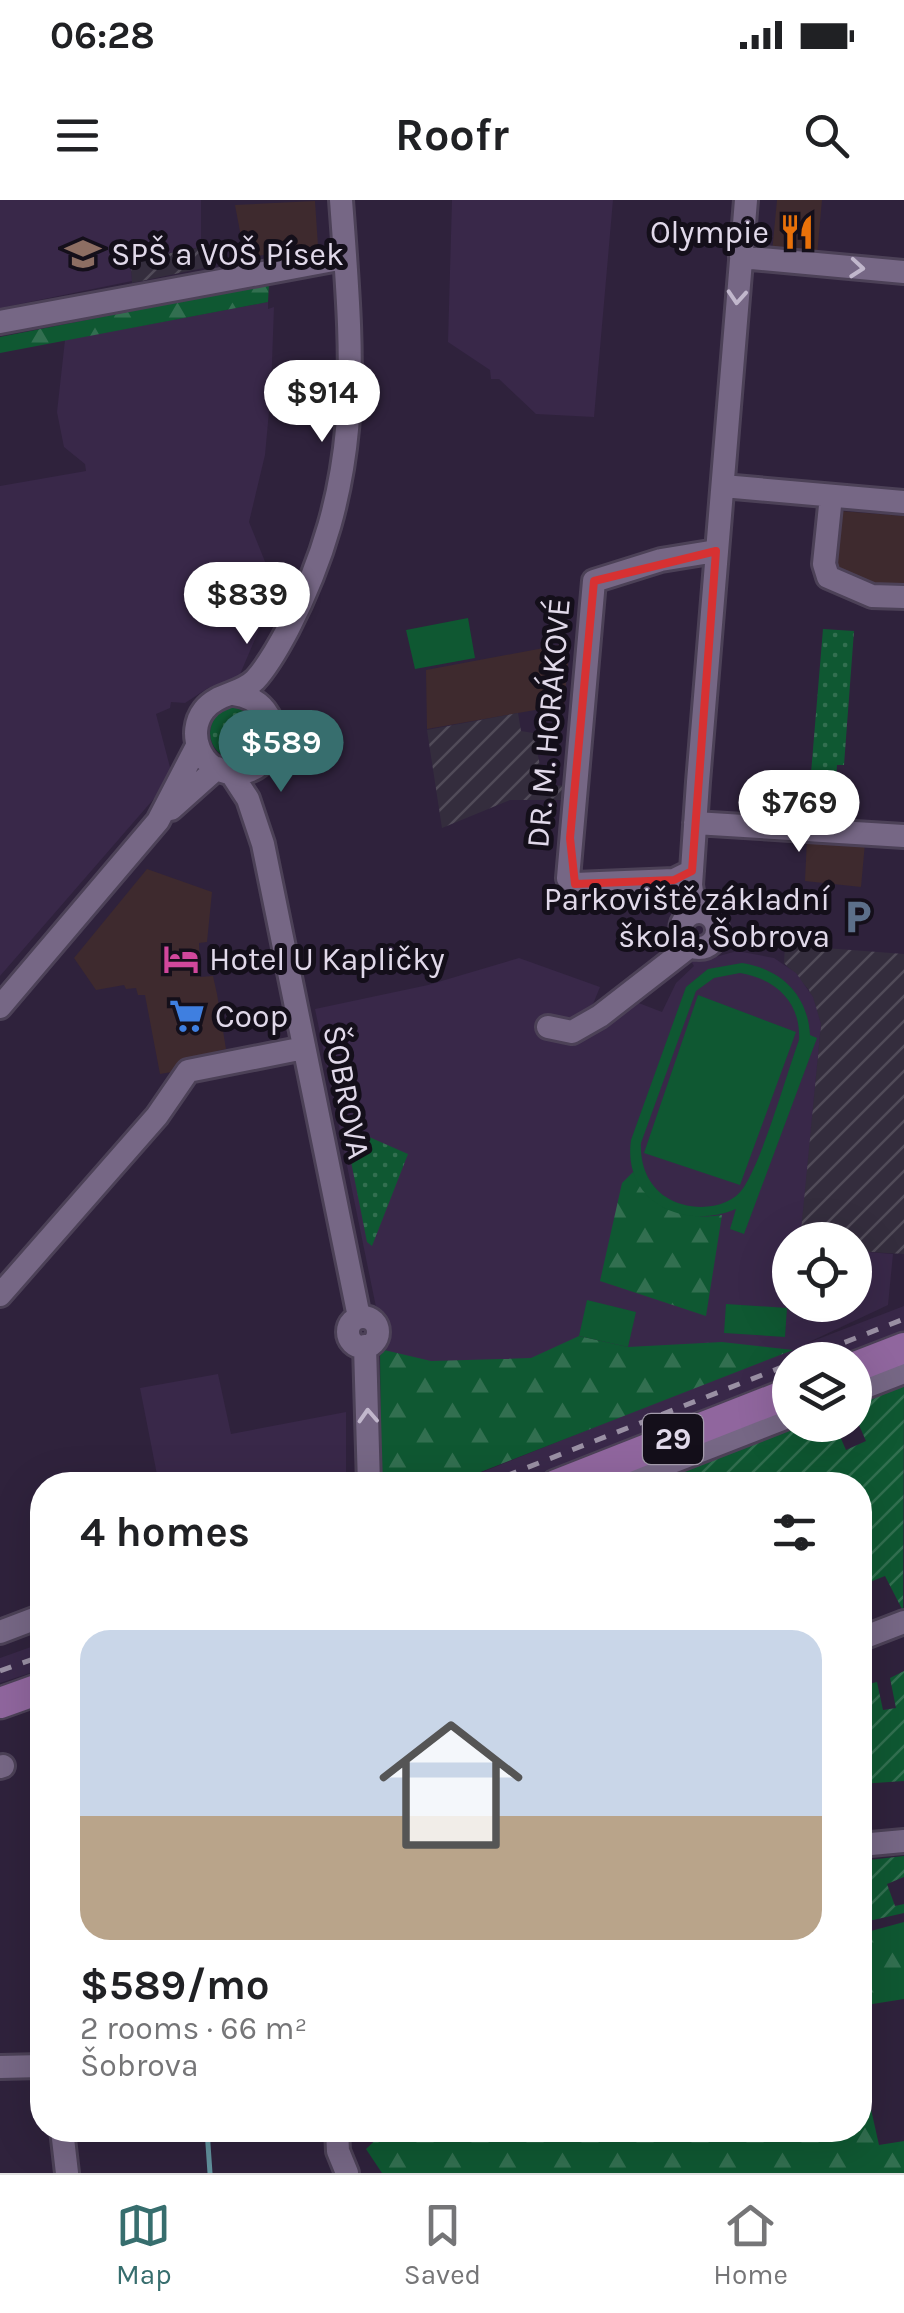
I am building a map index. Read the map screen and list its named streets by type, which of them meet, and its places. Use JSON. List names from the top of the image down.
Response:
{
  "streets": {
    "main road": ["29"],
    "street": ["DR. M. HORÁKOVÉ", "ŠOBROVA"]
  },
  "one_way": ["ŠOBROVA"],
  "places": {
    "restaurant": ["Olympie"],
    "school or university": ["SPŠ a VOŠ Písek"],
    "parking": ["Parkoviště základní škola, Šobrova"],
    "hotel": ["Hotel U Kapličky"],
    "supermarket": ["Coop"]
  },
  "page": {
    "status": "06:28",
    "header": "Roofr",
    "price": [
      "$914",
      "$839",
      "$589",
      "$769"
    ],
    "heading": "4 homes",
    "list": [
      {
        "name": "$589/mo",
        "note": "2 rooms · 66 m² · Šobrova"
      }
    ],
    "tabs": ["Map", "Saved", "Home"]
  }
}
